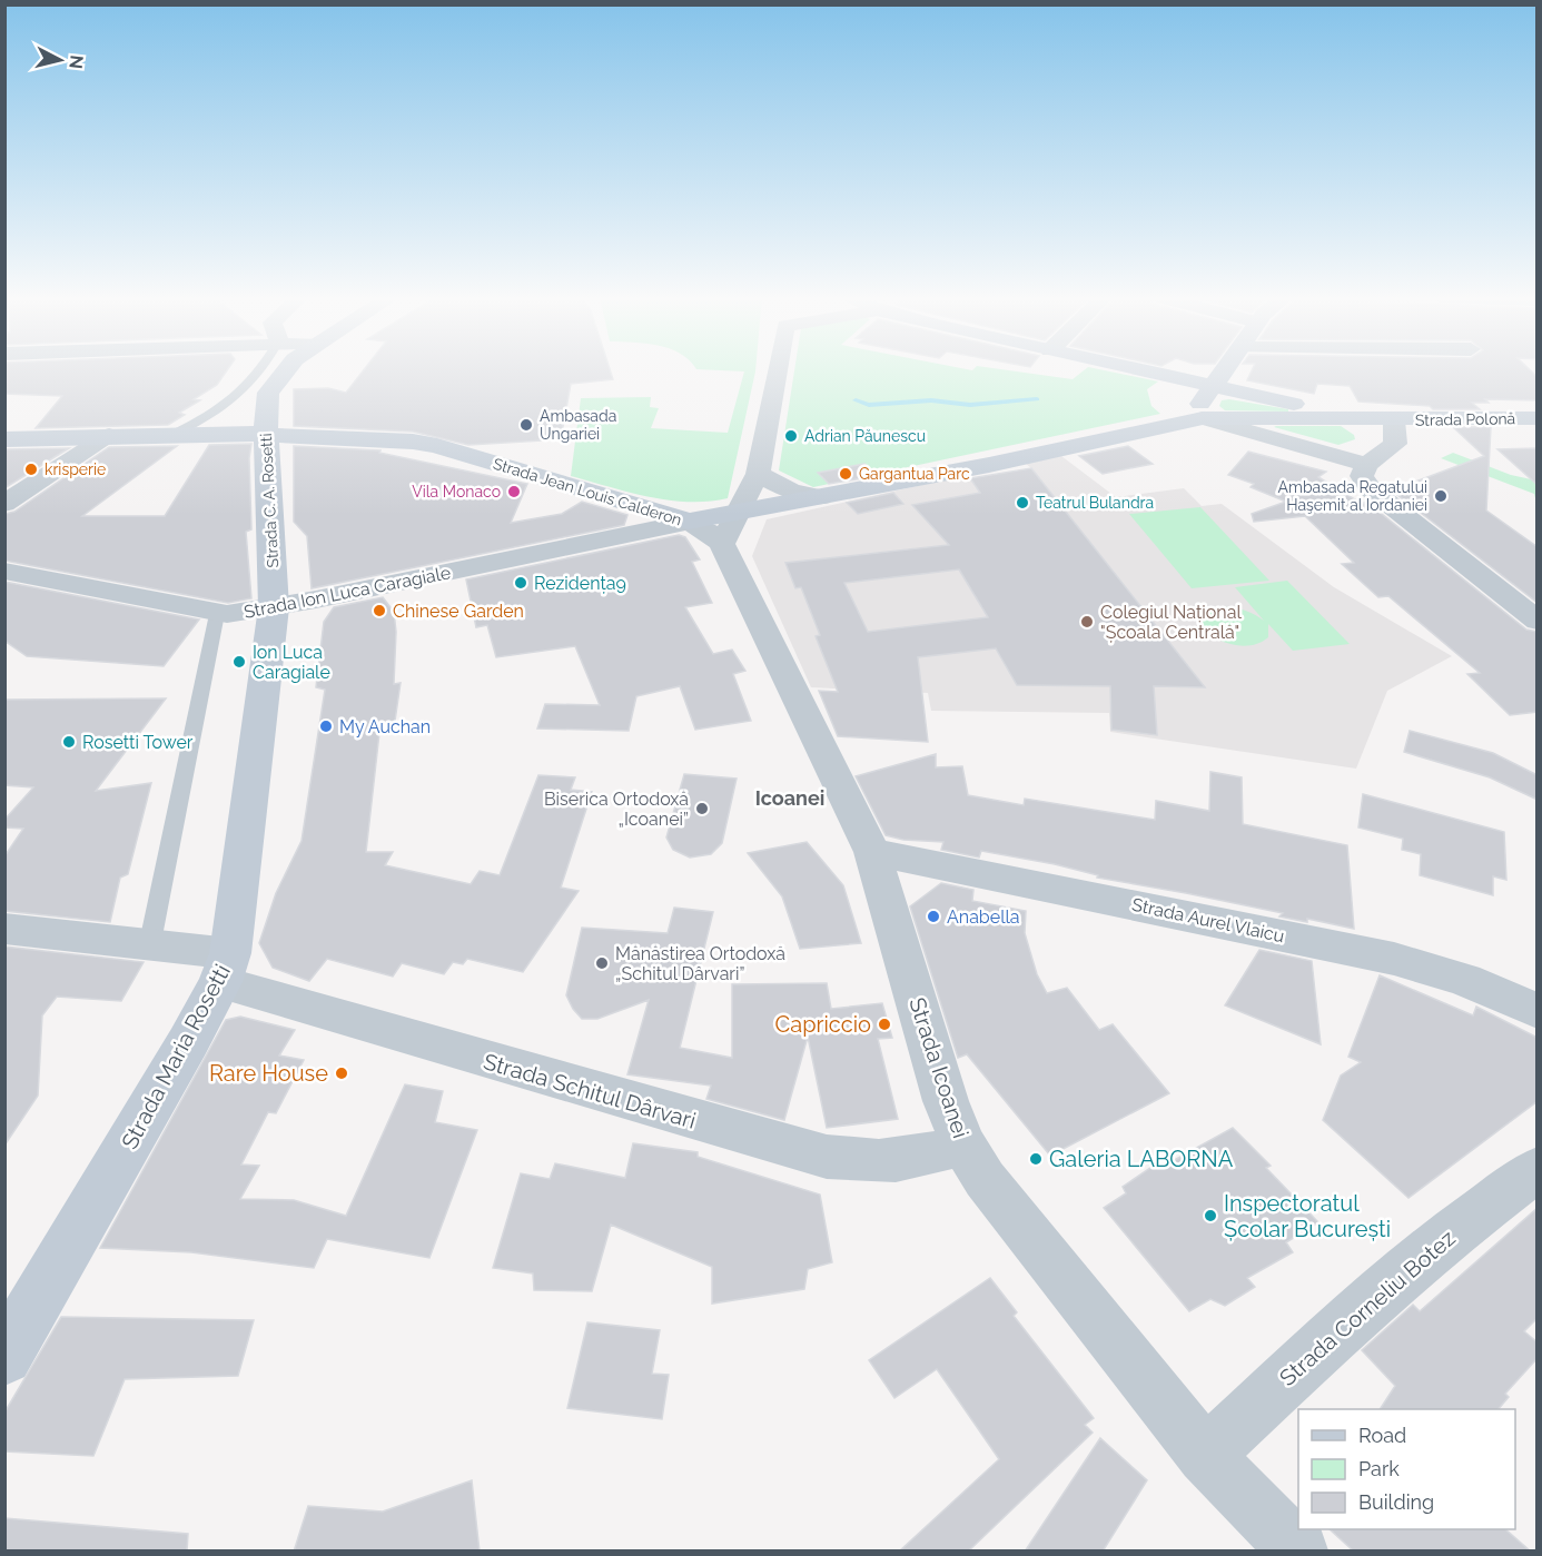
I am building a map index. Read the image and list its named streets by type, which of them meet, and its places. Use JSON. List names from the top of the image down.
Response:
{
  "streets": {
    "street": [
      "Strada Polonă",
      "Strada Jean Louis Calderon",
      "Strada C. A. Rosetti",
      "Strada Ion Luca Caragiale",
      "Strada Aurel Vlaicu",
      "Strada Maria Rosetti",
      "Strada Icoanei",
      "Strada Schitul Dârvari",
      "Strada Corneliu Botez"
    ]
  },
  "crossings": [
    ["Strada Polonă", "Strada Jean Louis Calderon"],
    ["Strada Jean Louis Calderon", "Strada C. A. Rosetti"],
    ["Strada Jean Louis Calderon", "Strada Ion Luca Caragiale"],
    ["Strada Jean Louis Calderon", "Strada Icoanei"],
    ["Strada C. A. Rosetti", "Strada Ion Luca Caragiale"],
    ["Strada C. A. Rosetti", "Strada Maria Rosetti"],
    ["Strada Ion Luca Caragiale", "Strada Maria Rosetti"],
    ["Strada Ion Luca Caragiale", "Strada Icoanei"],
    ["Strada Aurel Vlaicu", "Strada Icoanei"],
    ["Strada Maria Rosetti", "Strada Schitul Dârvari"],
    ["Strada Icoanei", "Strada Schitul Dârvari"],
    ["Strada Icoanei", "Strada Corneliu Botez"]
  ],
  "districts": ["Icoanei"],
  "places": [
    "Ambasada Ungariei",
    "Adrian Păunescu",
    "krisperie",
    "Gargantua Parc",
    "Vila Monaco",
    "Ambasada Regatului Haşemit al Iordaniei",
    "Teatrul Bulandra",
    "Rezidența9",
    "Chinese Garden",
    "Colegiul Național \"Școala Centrală\"",
    "Ion Luca Caragiale",
    "My Auchan",
    "Rosetti Tower",
    "Biserica Ortodoxă „Icoanei”",
    "Anabella",
    "Mănăstirea Ortodoxă „Schitul Dârvari”",
    "Capriccio",
    "Rare House",
    "Galeria LABORNA",
    "Inspectoratul Școlar București"
  ],
  "legend": ["Road", "Park", "Building"],
  "north": "right"
}
